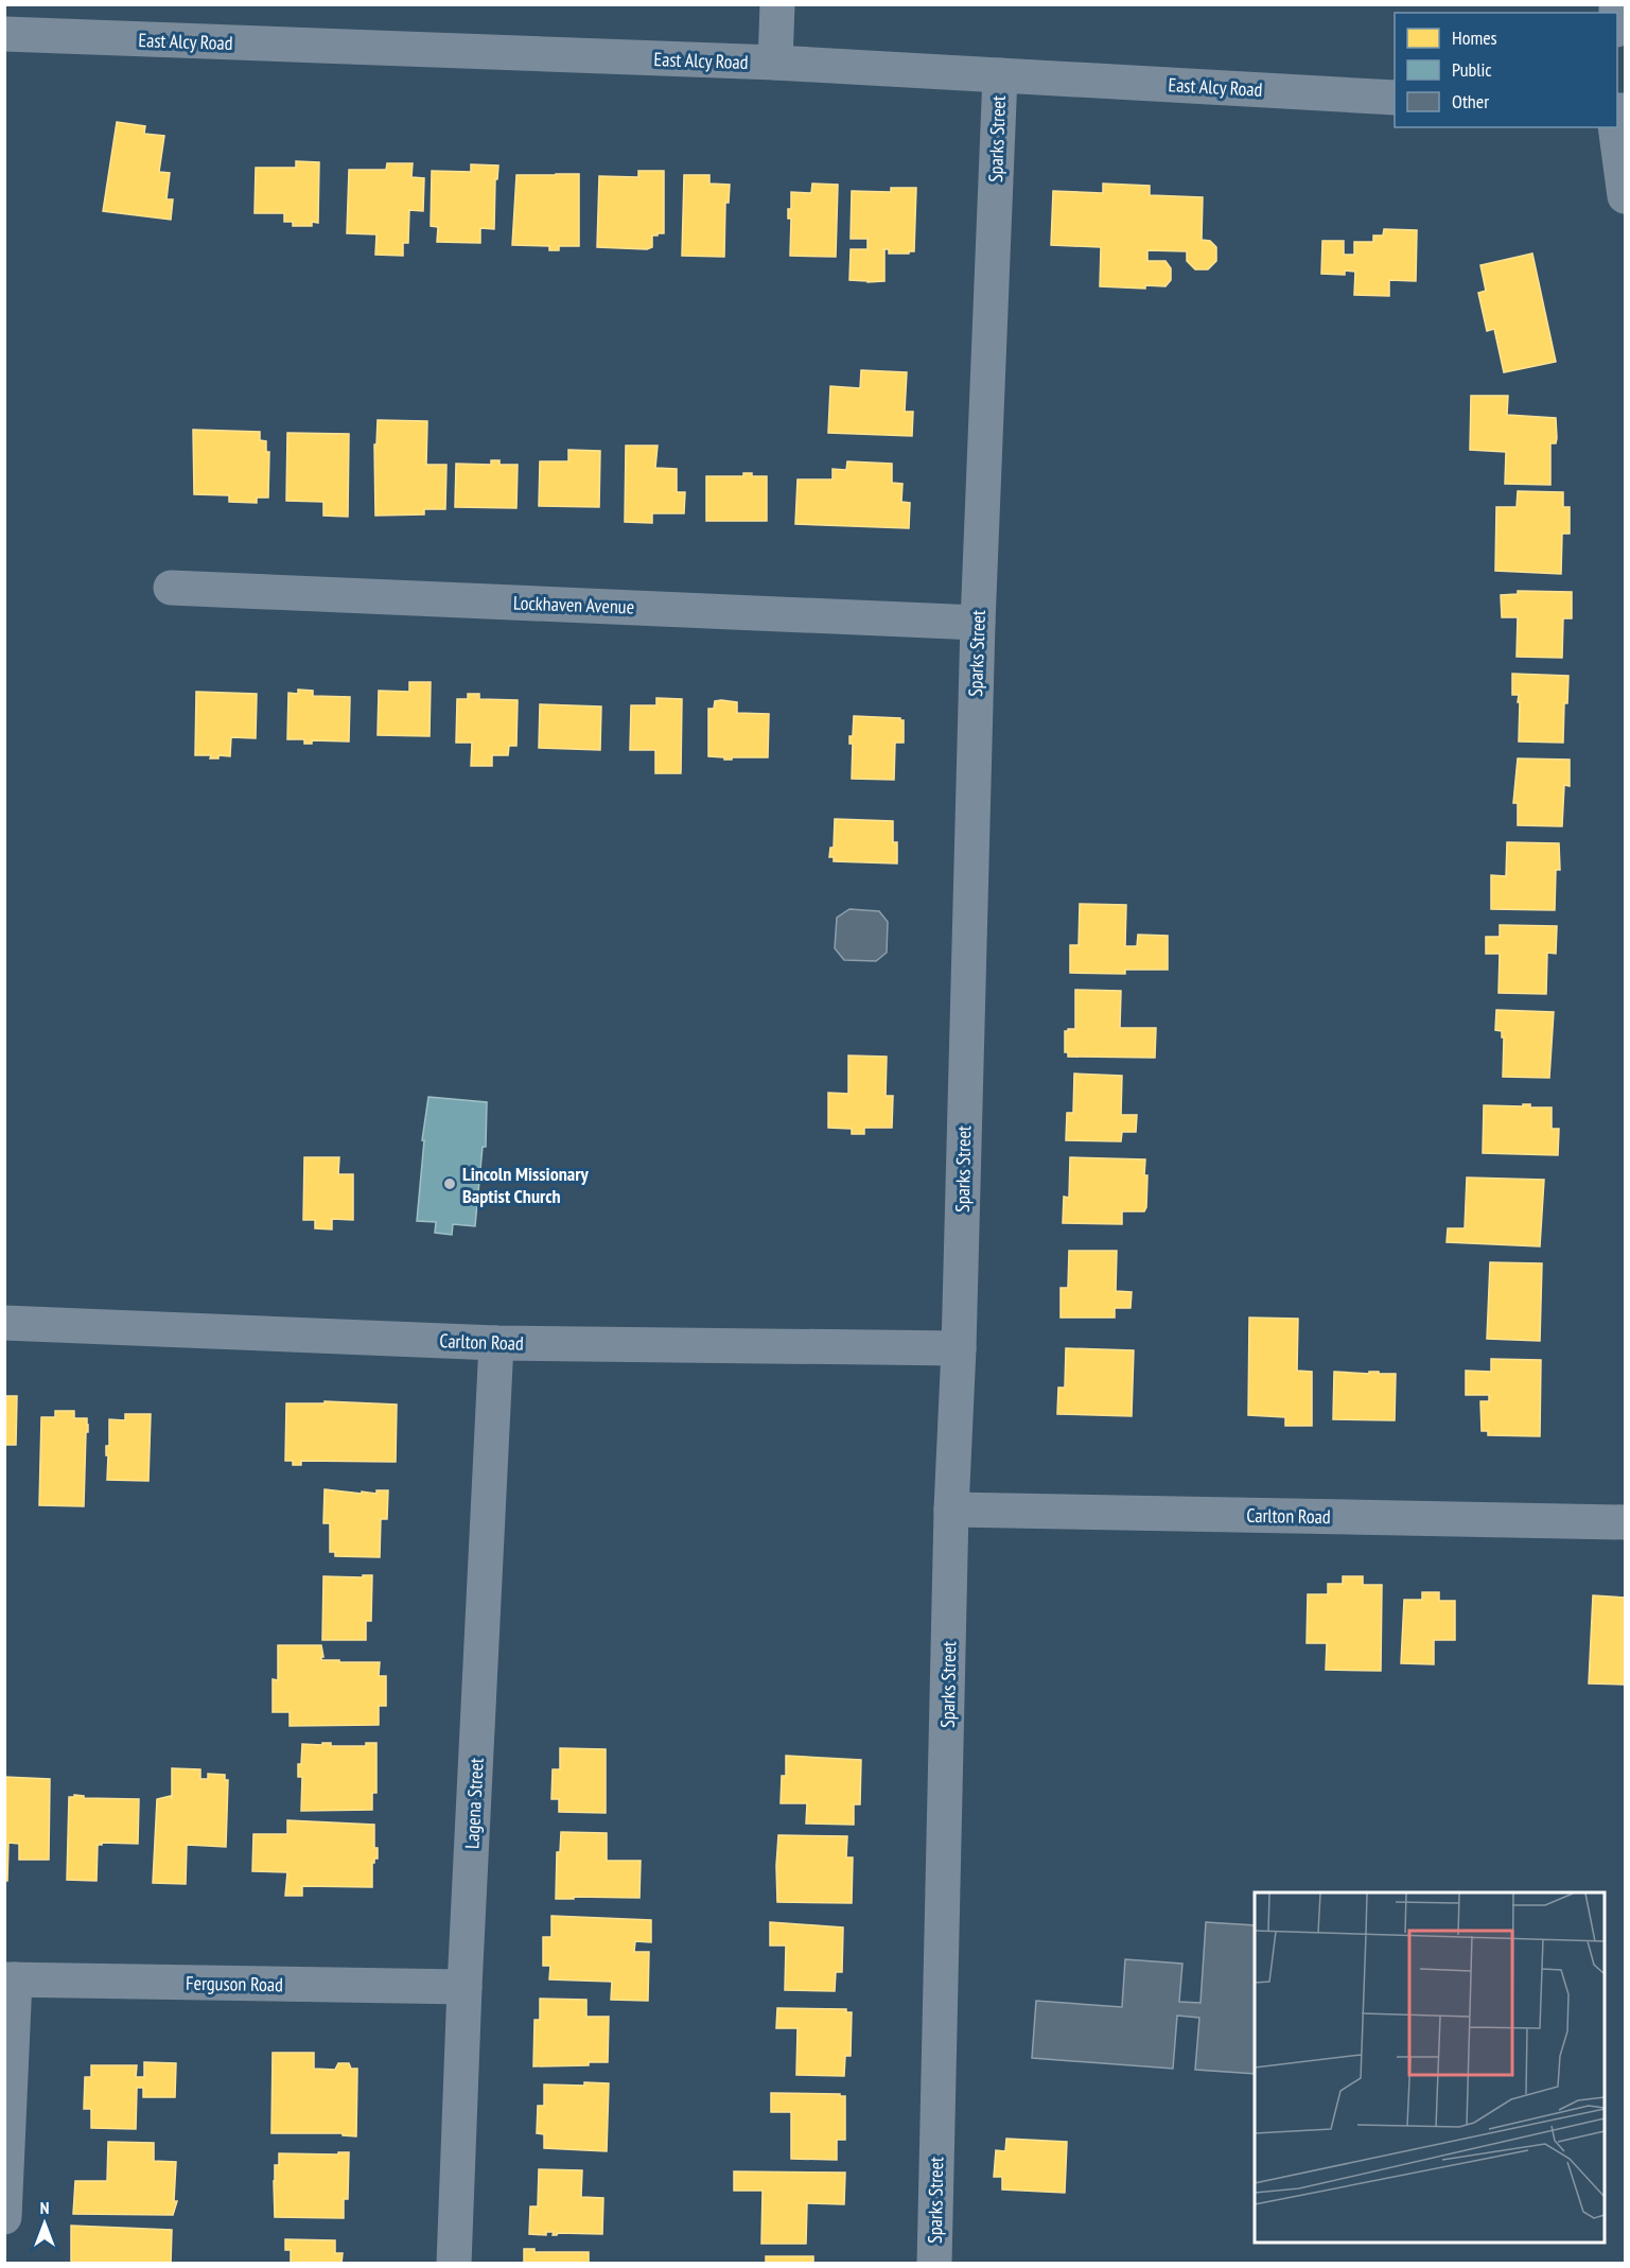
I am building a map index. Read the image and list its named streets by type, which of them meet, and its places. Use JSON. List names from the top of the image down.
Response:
{
  "streets": {
    "street": [
      "East Alcy Road",
      "Sparks Street",
      "Lockhaven Avenue",
      "Carlton Road",
      "Lagena Street",
      "Ferguson Road"
    ]
  },
  "crossings": [
    ["East Alcy Road", "Sparks Street"],
    ["Sparks Street", "Lockhaven Avenue"],
    ["Sparks Street", "Carlton Road"],
    ["Carlton Road", "Lagena Street"],
    ["Lagena Street", "Ferguson Road"]
  ],
  "places": ["Lincoln Missionary Baptist Church"],
  "legend": ["Homes", "Public", "Other"],
  "north": "top"
}
